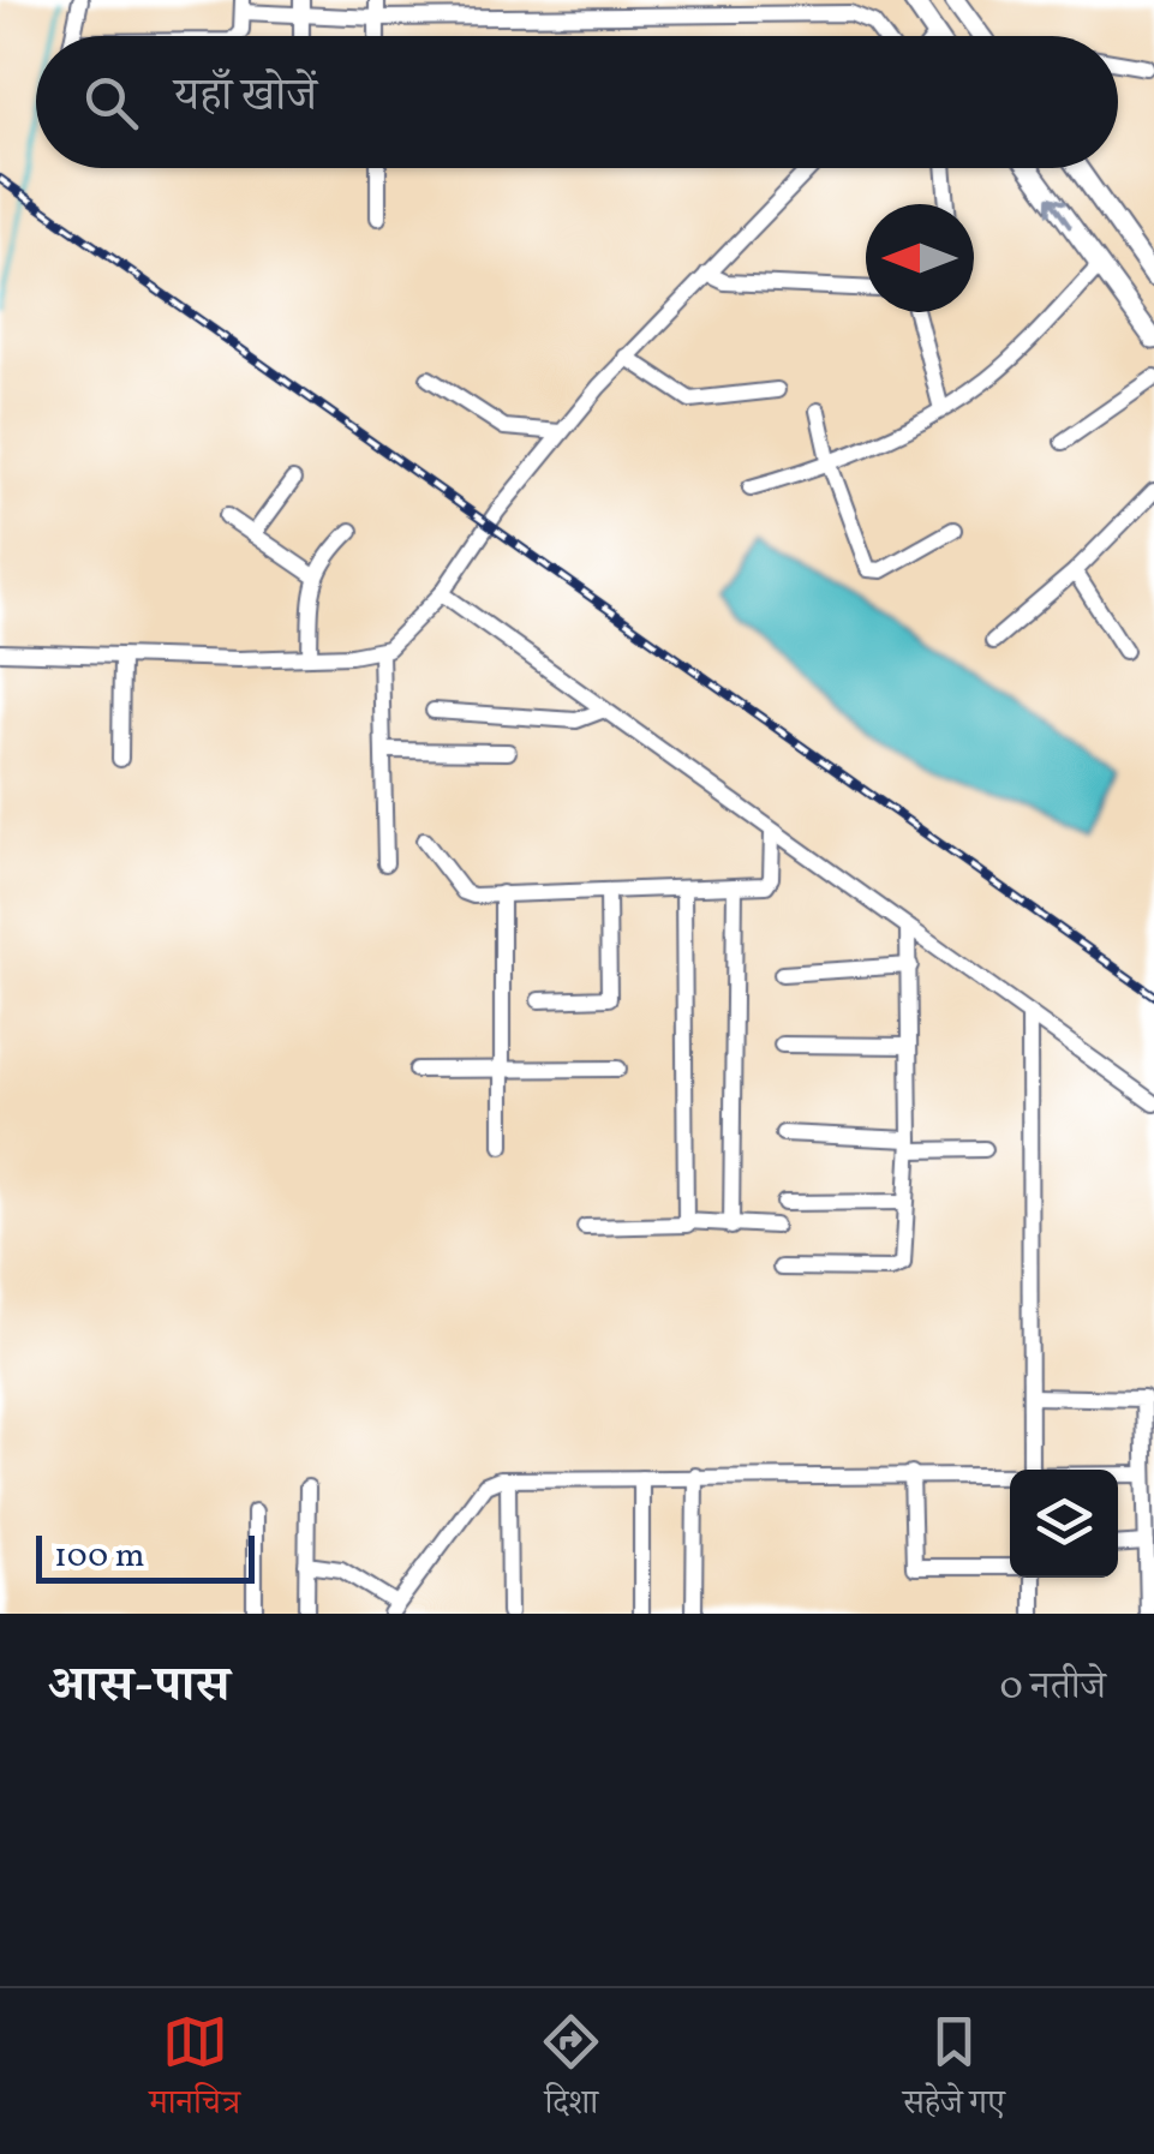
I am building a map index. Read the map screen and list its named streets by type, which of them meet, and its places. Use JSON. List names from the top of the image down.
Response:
{
  "scale_bar": "100 m",
  "north": "left",
  "page": {
    "search": "यहाँ खोजें",
    "scale": "100 m",
    "heading": ["आस-पास", "0 नतीजे"],
    "nav": ["मानचित्र", "दिशा", "सहेजे गए"]
  }
}
